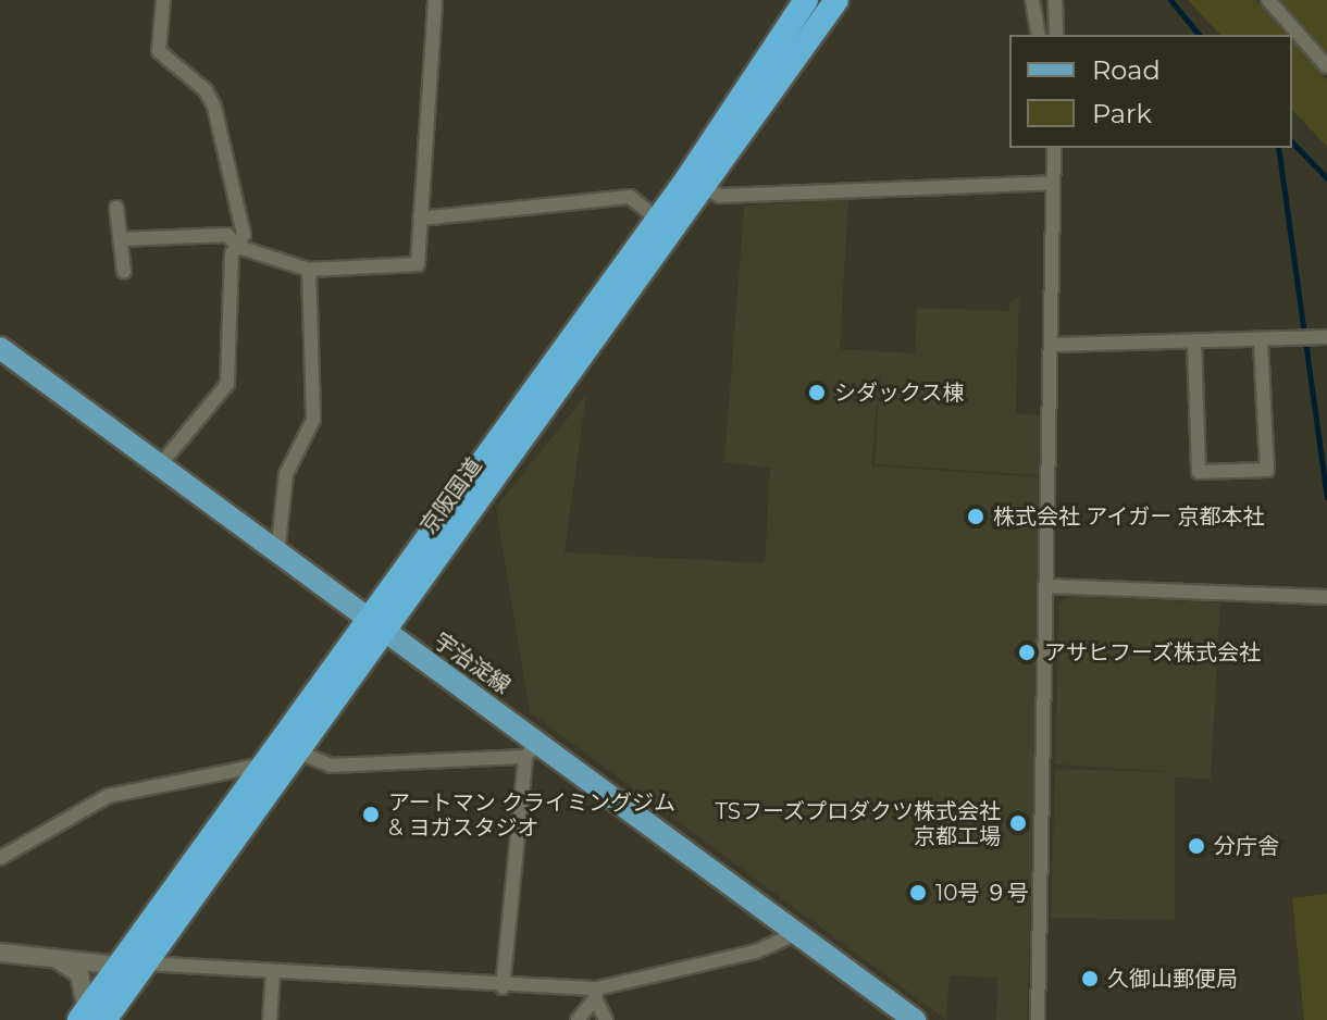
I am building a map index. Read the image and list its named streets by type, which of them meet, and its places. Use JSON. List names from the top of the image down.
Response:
{
  "streets": {
    "highway": ["京阪国道"],
    "main road": ["宇治淀線"]
  },
  "crossings": [
    ["京阪国道", "宇治淀線"]
  ],
  "places": [
    "シダックス棟",
    "株式会社 アイガー 京都本社",
    "アサヒフーズ株式会社",
    "アートマン クライミングジム & ヨガスタジオ",
    "TSフーズプロダクツ株式会社 京都工場",
    "分庁舎",
    "10号 ９号",
    "久御山郵便局"
  ],
  "legend": ["Road", "Park"]
}
